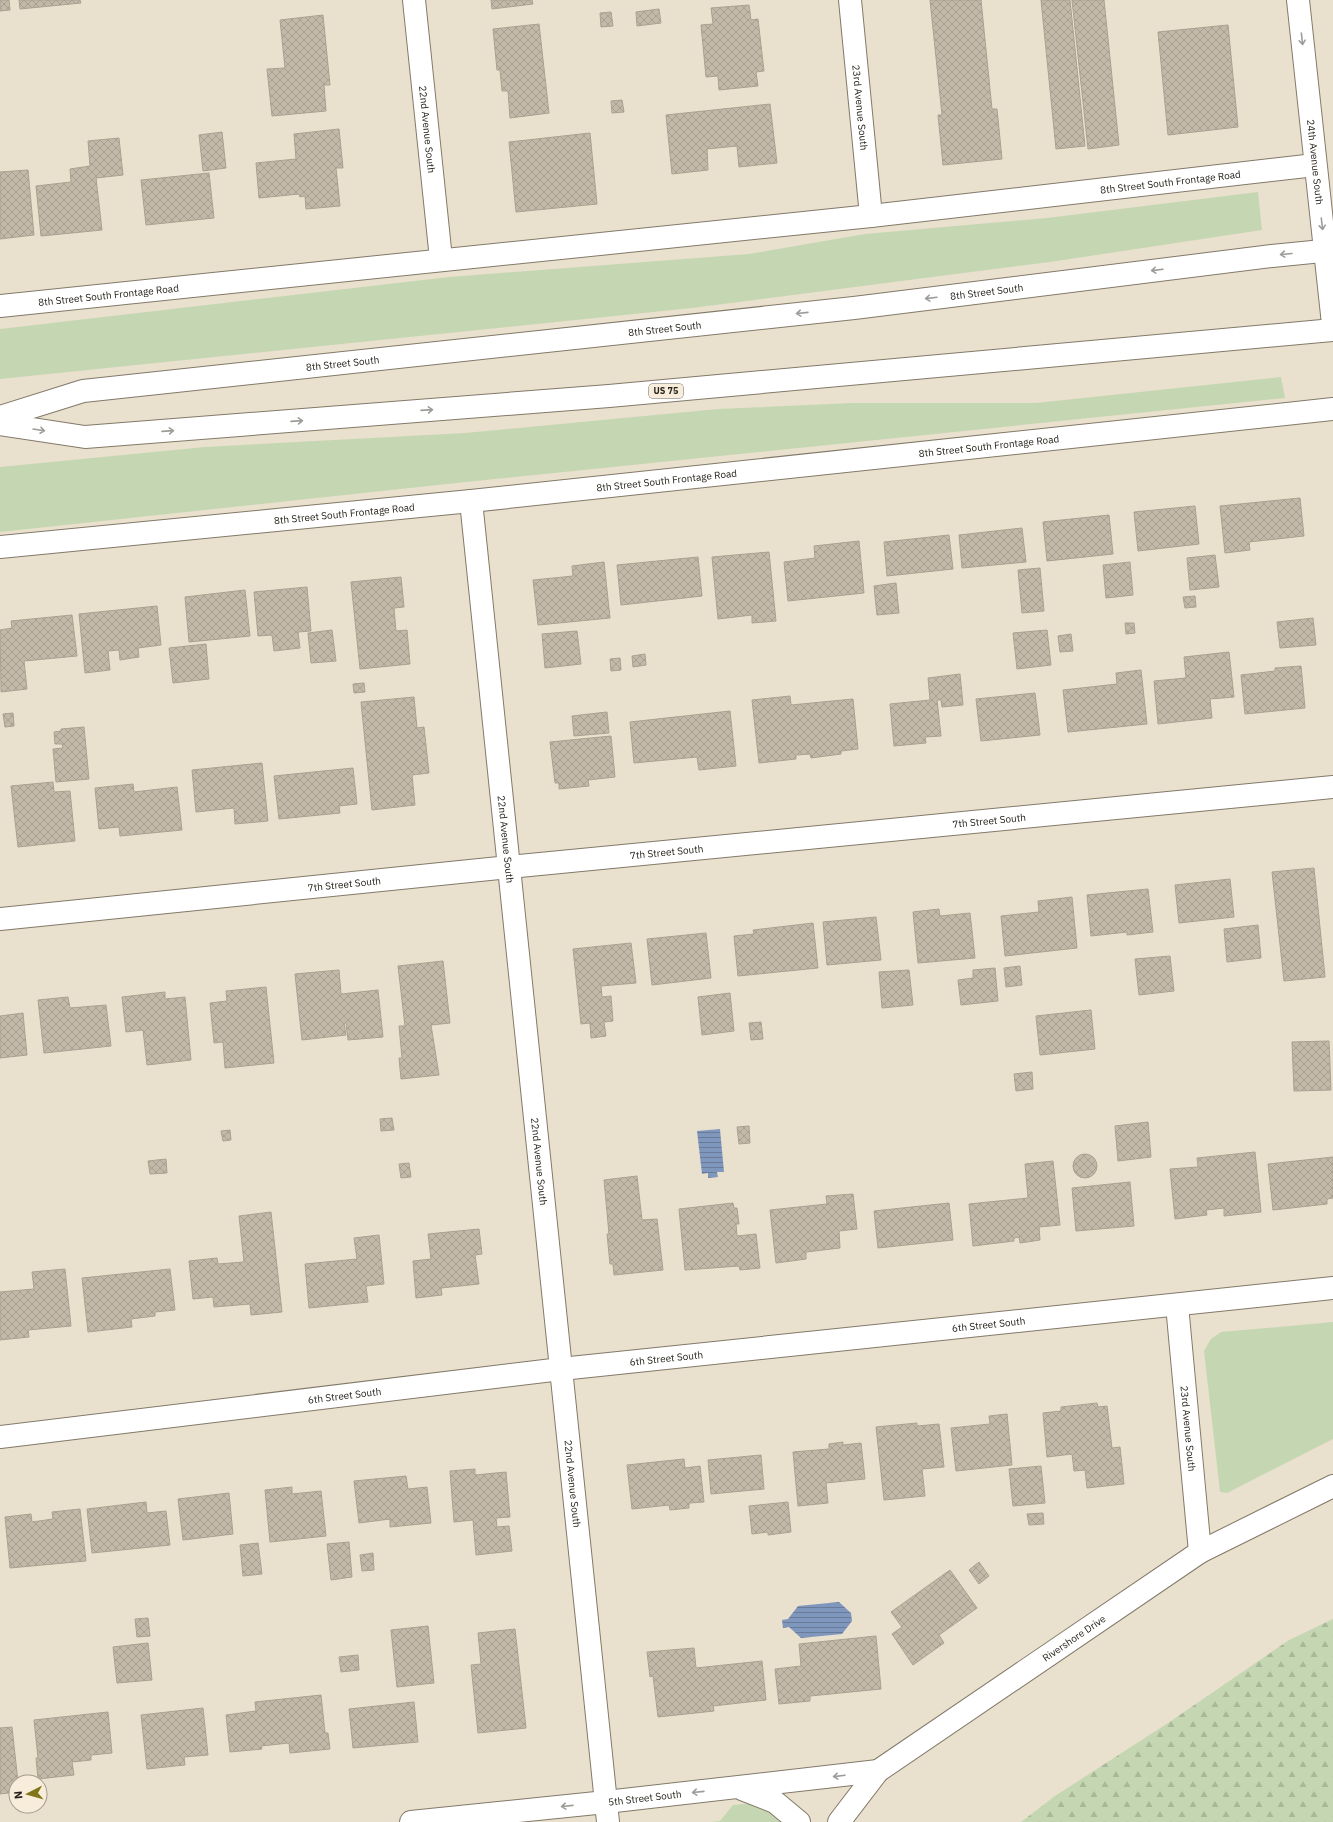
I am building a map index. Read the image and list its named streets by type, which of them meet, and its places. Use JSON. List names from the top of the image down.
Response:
{
  "streets": {
    "street": [
      "23rd Avenue South",
      "22nd Avenue South",
      "24th Avenue South",
      "8th Street South Frontage Road",
      "8th Street South",
      "US 75",
      "7th Street South",
      "6th Street South",
      "Rivershore Drive",
      "5th Street South"
    ]
  },
  "crossings": [
    ["23rd Avenue South", "8th Street South Frontage Road"],
    ["23rd Avenue South", "6th Street South"],
    ["23rd Avenue South", "Rivershore Drive"],
    ["22nd Avenue South", "8th Street South Frontage Road"],
    ["22nd Avenue South", "7th Street South"],
    ["22nd Avenue South", "6th Street South"],
    ["22nd Avenue South", "5th Street South"],
    ["24th Avenue South", "8th Street South Frontage Road"],
    ["24th Avenue South", "8th Street South"],
    ["Rivershore Drive", "5th Street South"]
  ],
  "one_way": ["24th Avenue South", "5th Street South"],
  "north": "left"
}
